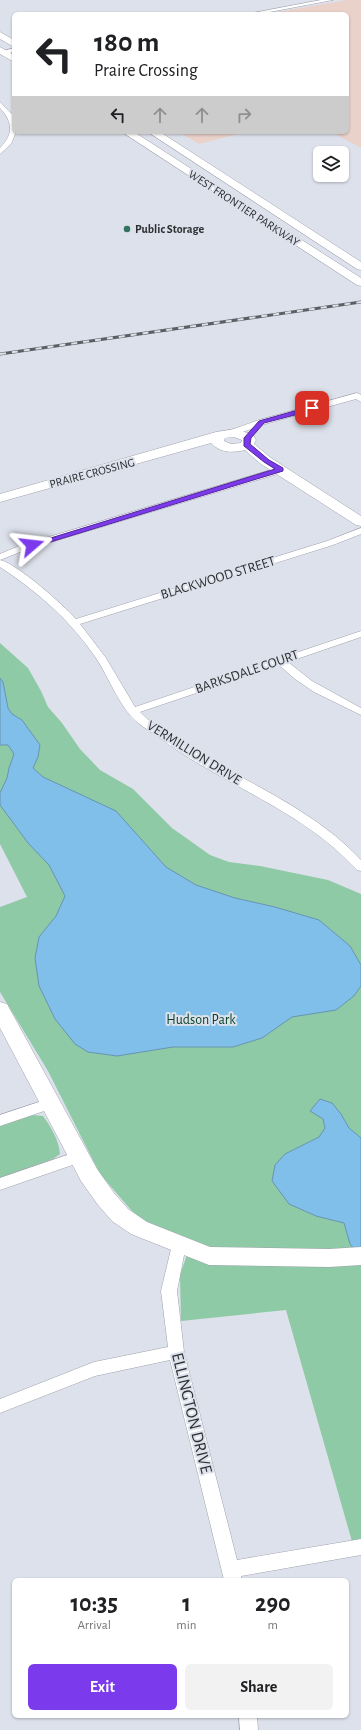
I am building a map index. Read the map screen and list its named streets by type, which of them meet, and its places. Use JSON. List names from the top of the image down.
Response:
{
  "streets": {
    "street": [
      "WEST FRONTIER PARKWAY",
      "PRAIRE CROSSING",
      "BLACKWOOD STREET",
      "BARKSDALE COURT",
      "VERMILLION DRIVE",
      "ELLINGTON DRIVE"
    ]
  },
  "crossings": [
    ["BLACKWOOD STREET", "VERMILLION DRIVE"],
    ["BARKSDALE COURT", "VERMILLION DRIVE"]
  ],
  "parks": ["Hudson Park"],
  "places": ["Public Storage"],
  "page": {
    "turn": ["180 m", "Praire Crossing"],
    "eta": [
      "10:35",
      "Arrival",
      "1",
      "min",
      "290",
      "m"
    ],
    "buttons": ["Exit", "Share"]
  }
}
